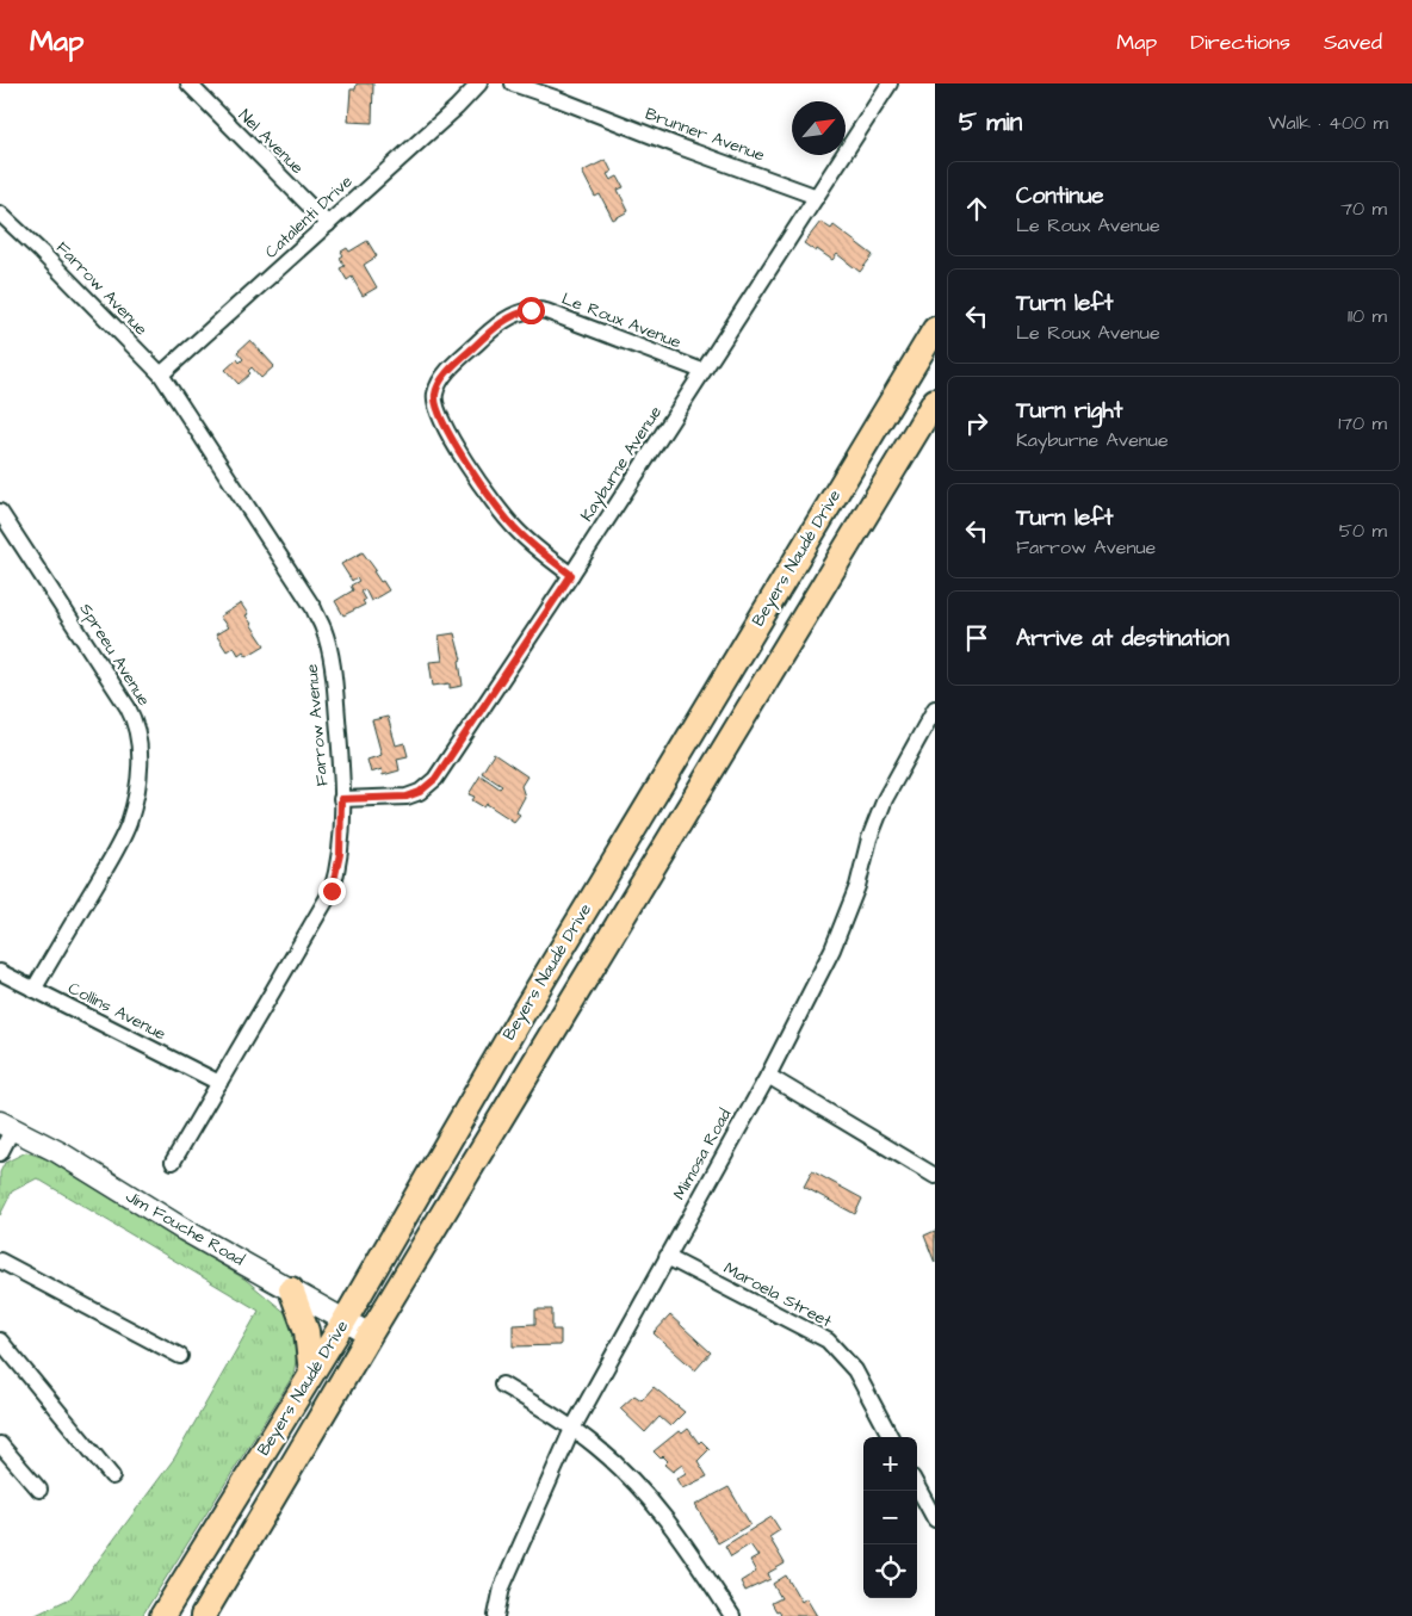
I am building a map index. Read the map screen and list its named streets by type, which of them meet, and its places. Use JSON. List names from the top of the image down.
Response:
{
  "streets": {
    "main road": ["Beyers Naudé Drive"],
    "street": [
      "Brunner Avenue",
      "Nel Avenue",
      "Catalenti Drive",
      "Farrow Avenue",
      "Le Roux Avenue",
      "Kayburne Avenue",
      "Spreeu Avenue",
      "Collins Avenue",
      "Mimosa Road",
      "Jim Fouche Road",
      "Maroela Street"
    ]
  },
  "crossings": [
    ["Brunner Avenue", "Kayburne Avenue"],
    ["Nel Avenue", "Catalenti Drive"],
    ["Catalenti Drive", "Farrow Avenue"],
    ["Farrow Avenue", "Kayburne Avenue"],
    ["Farrow Avenue", "Collins Avenue"],
    ["Le Roux Avenue", "Kayburne Avenue"],
    ["Beyers Naudé Drive", "Jim Fouche Road"],
    ["Spreeu Avenue", "Collins Avenue"],
    ["Mimosa Road", "Maroela Street"]
  ],
  "north": "top right",
  "page": {
    "header": "Map",
    "nav": ["Map", "Directions", "Saved"],
    "heading": ["5 min", "Walk · 400 m"],
    "list": [
      ["Continue", "Le Roux Avenue", "70 m"],
      ["Turn left", "Le Roux Avenue", "110 m"],
      ["Turn right", "Kayburne Avenue", "170 m"],
      ["Turn left", "Farrow Avenue", "50 m"],
      "Arrive at destination"
    ],
    "map_buttons": ["+", "−"]
  }
}
